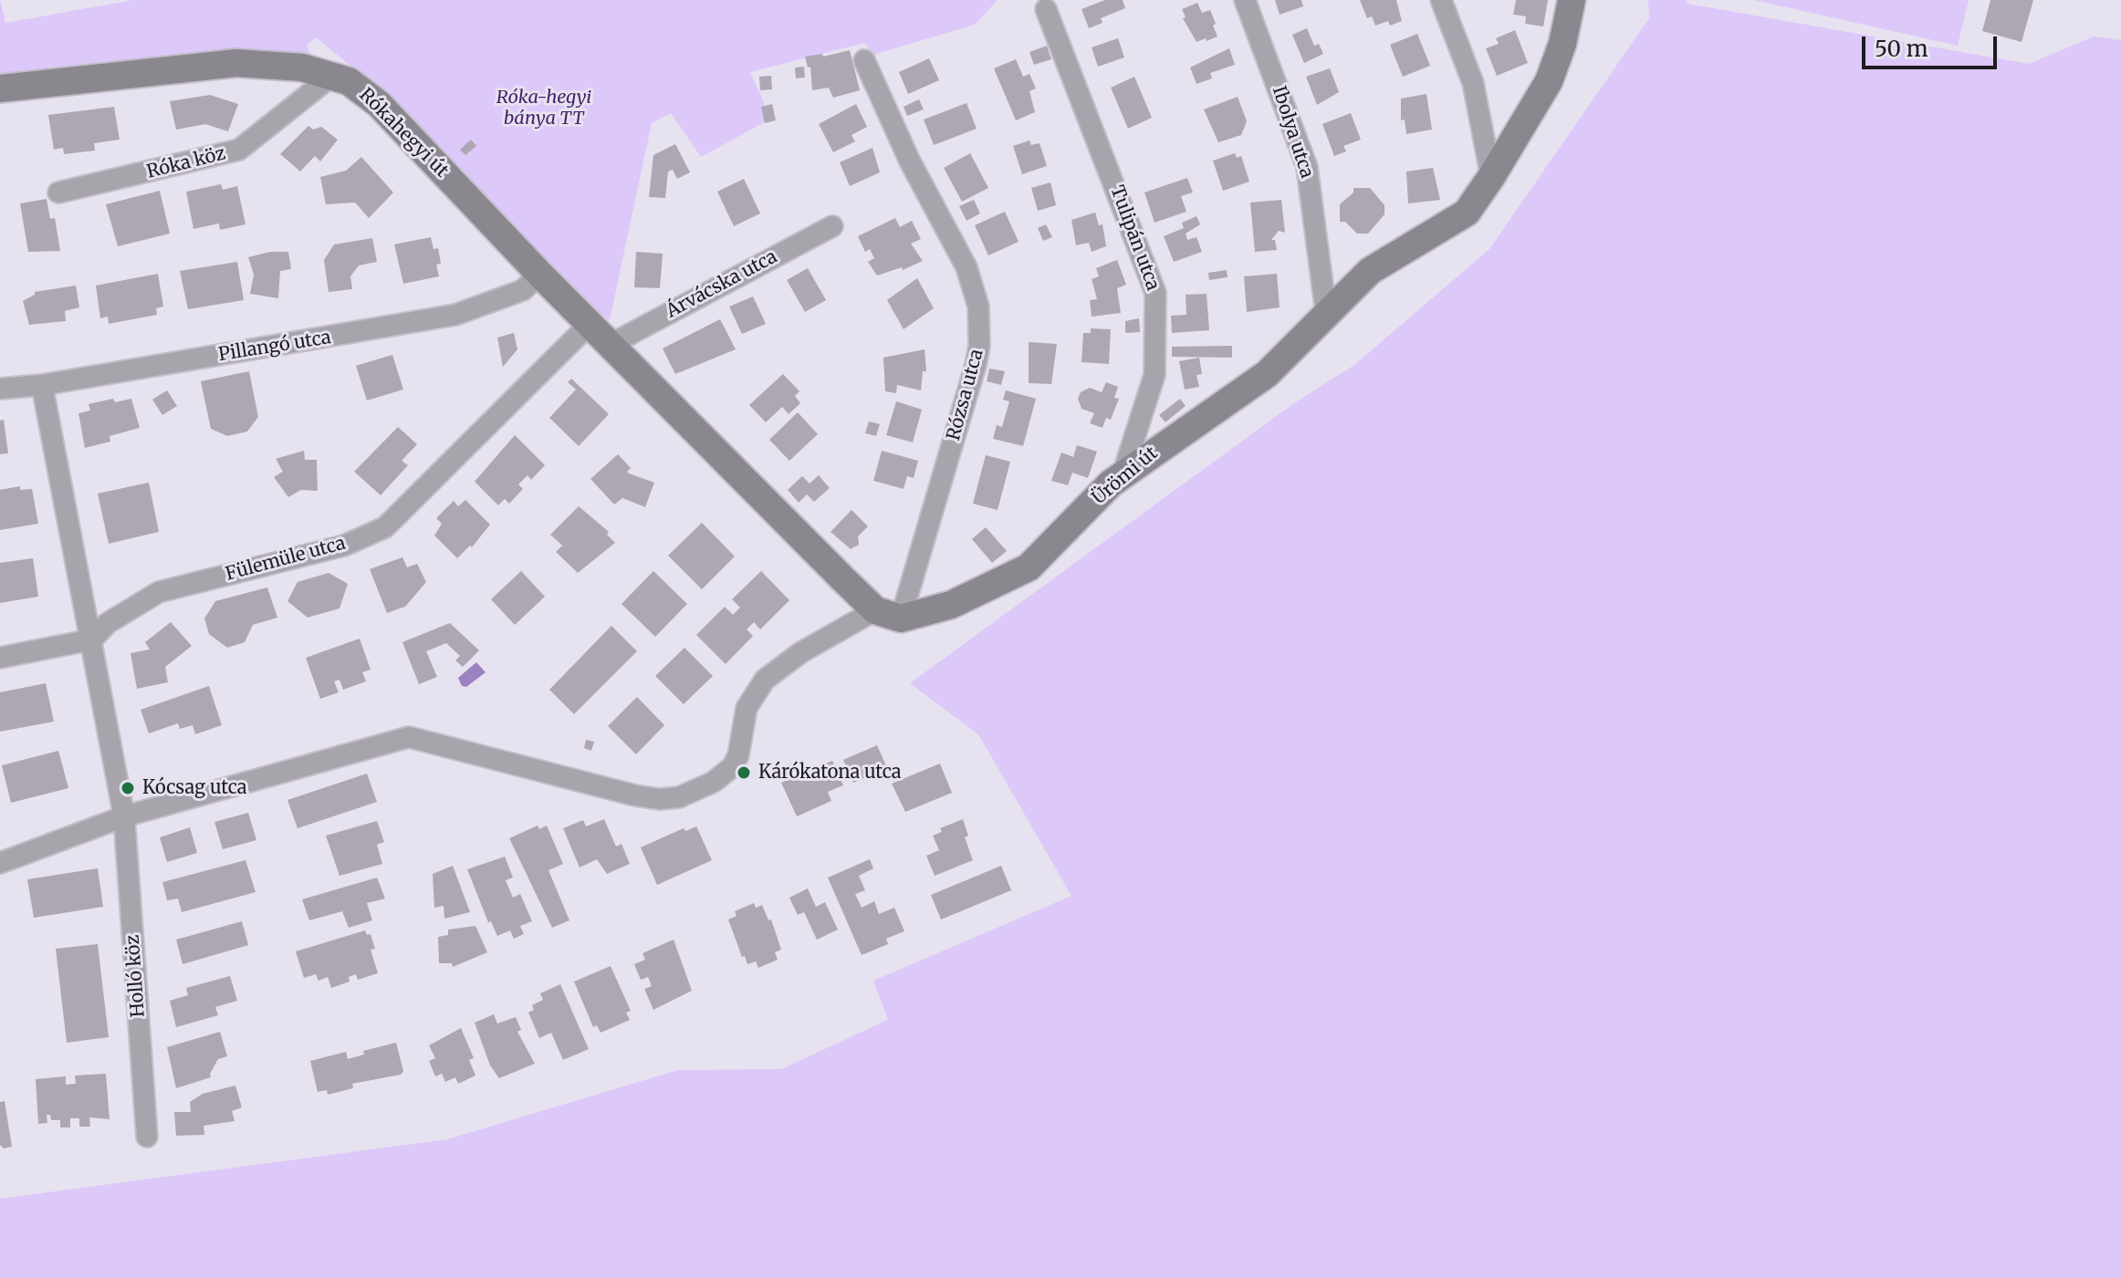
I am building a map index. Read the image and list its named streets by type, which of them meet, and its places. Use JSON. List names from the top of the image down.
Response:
{
  "streets": {
    "street": [
      "Ibolya utca",
      "Rókahegyi út",
      "Róka köz",
      "Tulipán utca",
      "Árvácska utca",
      "Pillangó utca",
      "Rózsa utca",
      "Ürömi út",
      "Fülemüle utca",
      "Holló köz"
    ]
  },
  "crossings": [
    ["Ibolya utca", "Ürömi út"],
    ["Rókahegyi út", "Róka köz"],
    ["Rókahegyi út", "Árvácska utca"],
    ["Rókahegyi út", "Pillangó utca"],
    ["Rókahegyi út", "Fülemüle utca"],
    ["Tulipán utca", "Ürömi út"],
    ["Rózsa utca", "Ürömi út"]
  ],
  "parks": ["Róka-hegyi bánya TT"],
  "places": ["Kárókatona utca", "Kócsag utca"],
  "scale_bar": "50 m"
}
